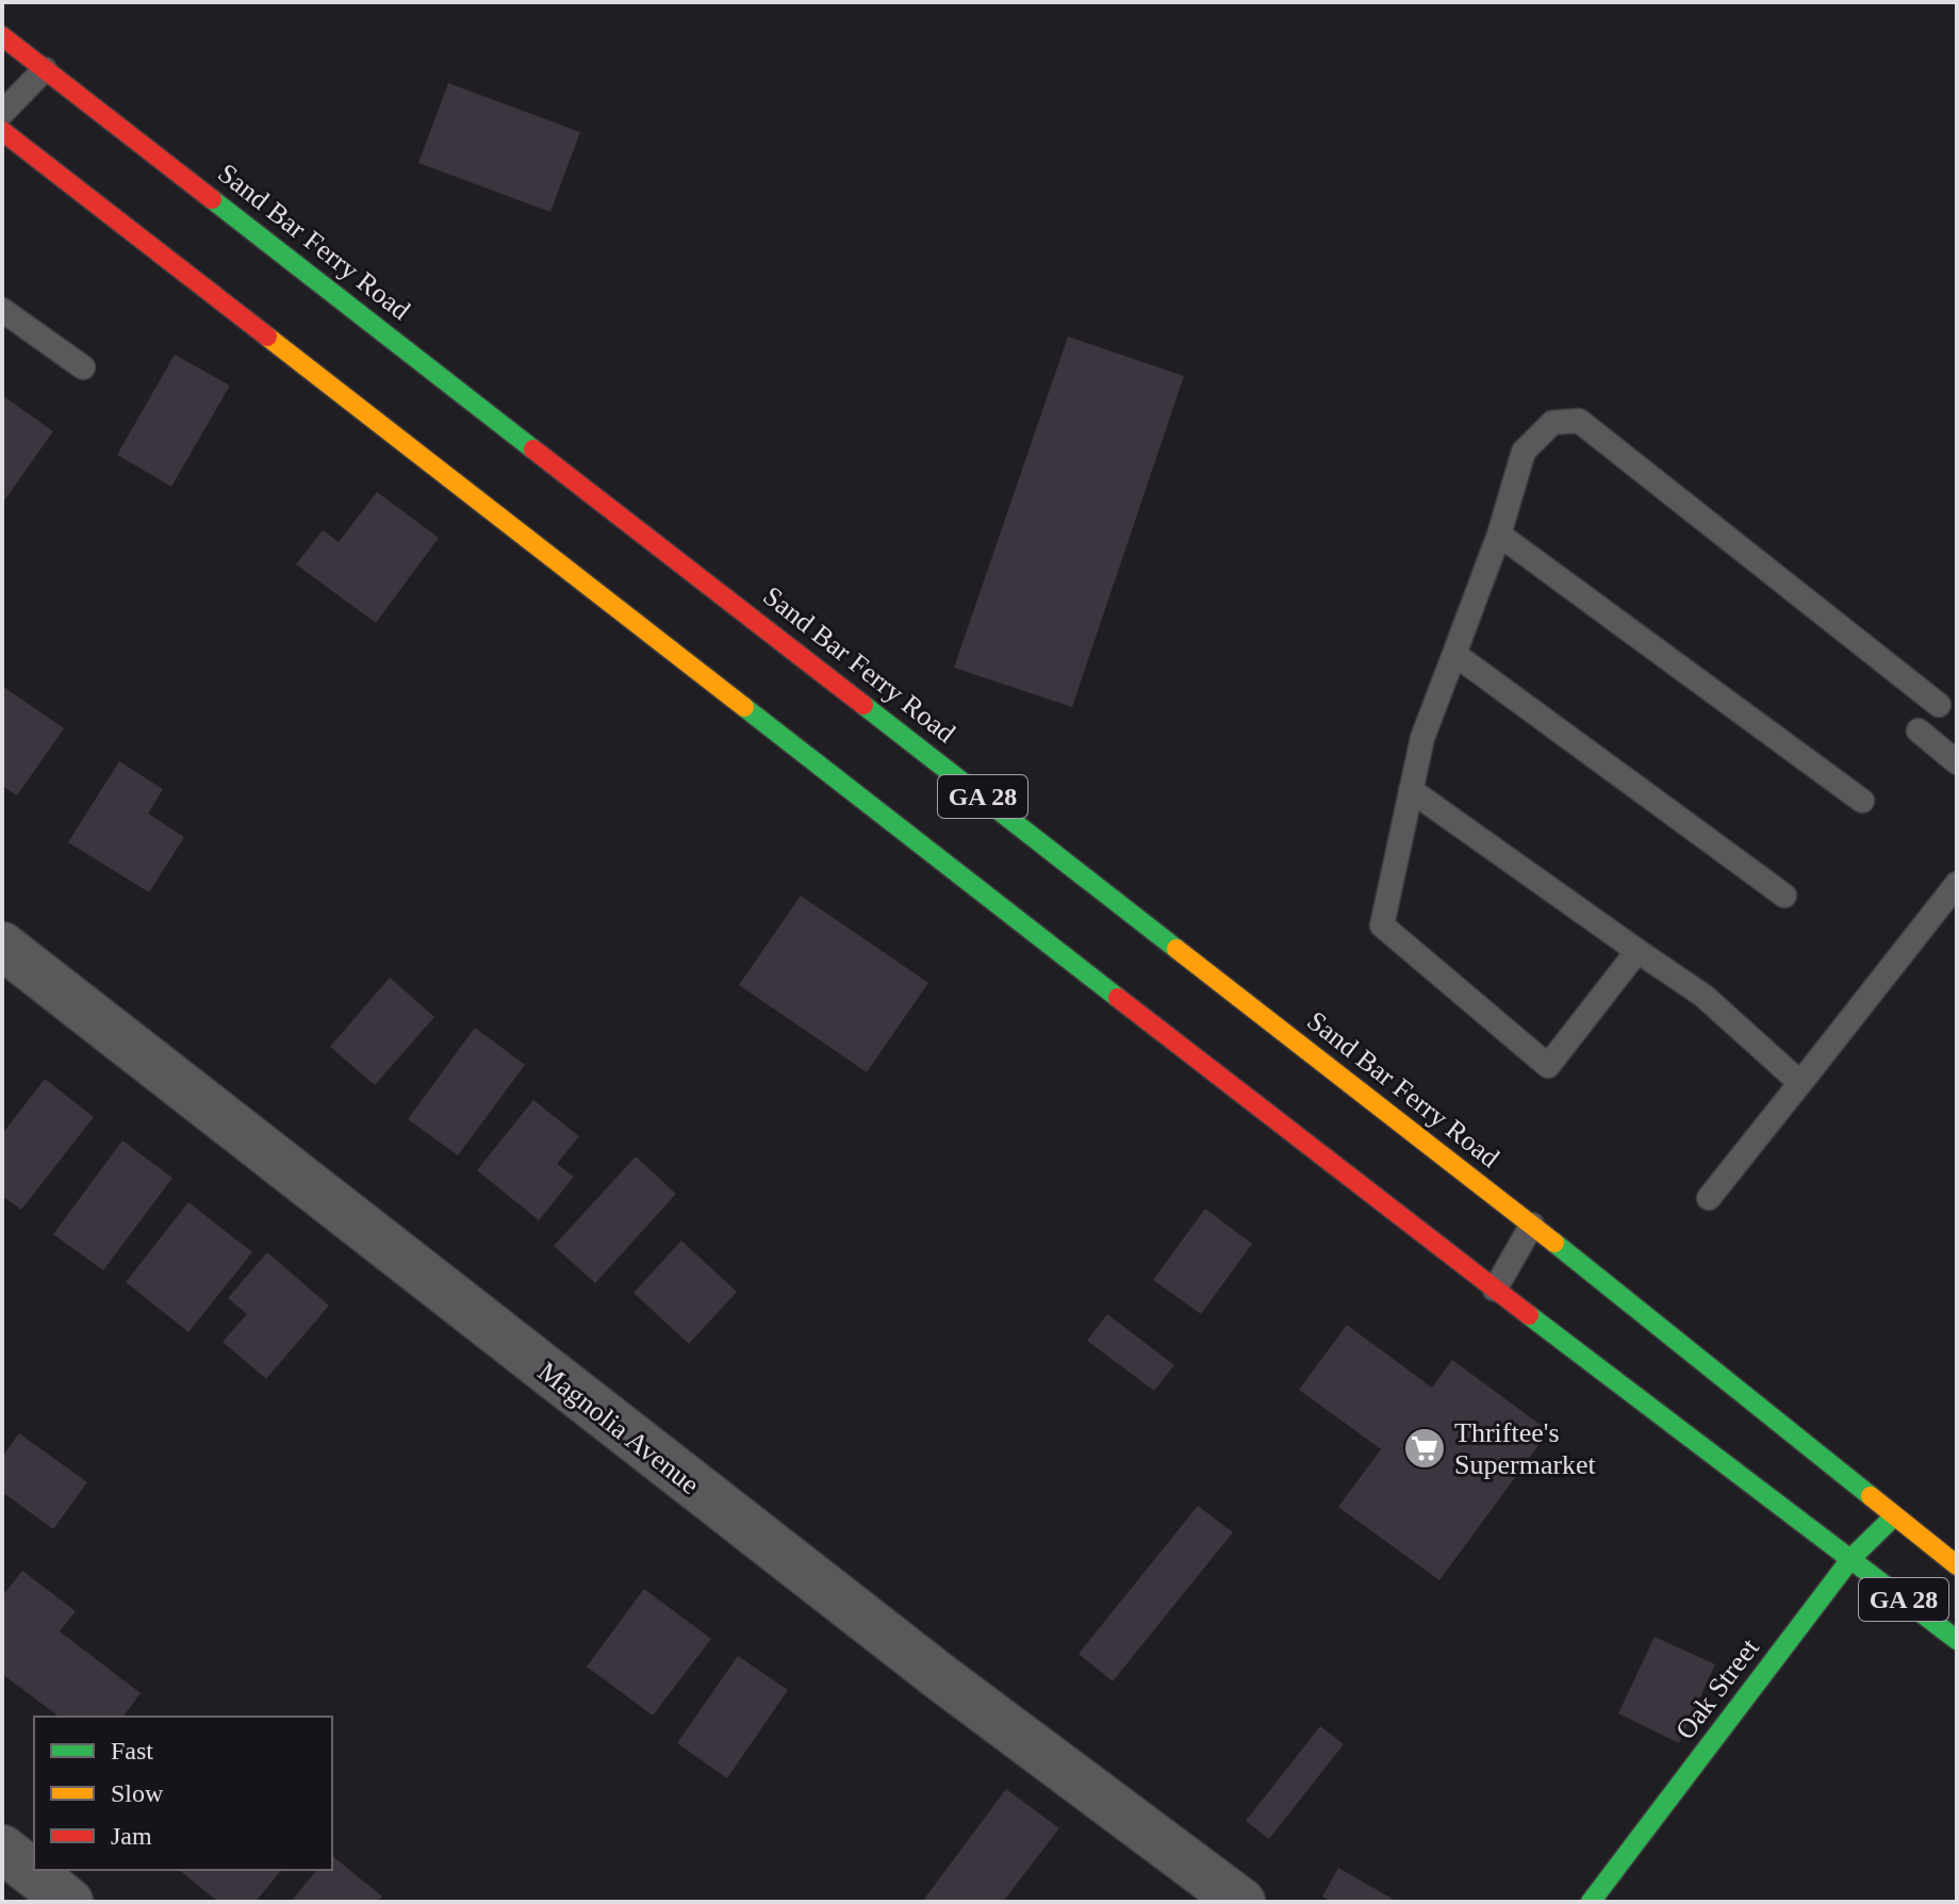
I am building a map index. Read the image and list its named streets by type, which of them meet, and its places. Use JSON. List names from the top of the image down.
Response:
{
  "streets": {
    "main road": ["Sand Bar Ferry Road", "GA 28", "Oak Street"],
    "street": ["Magnolia Avenue"]
  },
  "crossings": [
    ["Sand Bar Ferry Road", "Oak Street"],
    ["GA 28", "Oak Street"]
  ],
  "places": {
    "supermarket": ["Thriftee's Supermarket"]
  },
  "legend": ["Fast", "Slow", "Jam"]
}
